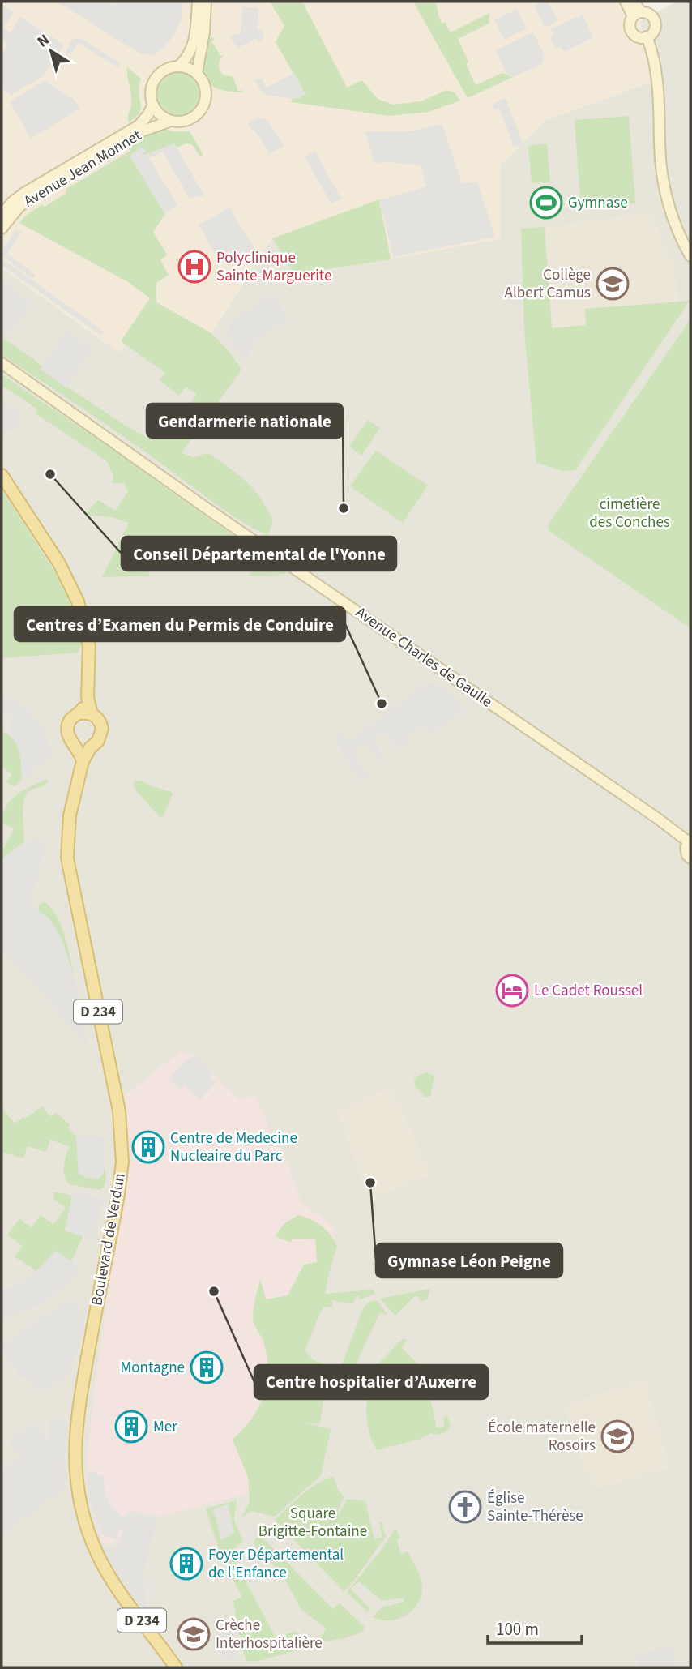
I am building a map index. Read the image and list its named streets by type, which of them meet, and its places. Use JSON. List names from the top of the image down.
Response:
{
  "streets": {
    "main road": ["D 234", "Boulevard de Verdun"],
    "street": ["Avenue Jean Monnet", "Avenue Charles de Gaulle"]
  },
  "crossings": [
    ["D 234", "Boulevard de Verdun"]
  ],
  "parks": ["cimetière des Conches", "Square Brigitte-Fontaine"],
  "places": {
    "sports": ["Gymnase"],
    "hospital": ["Polyclinique Sainte-Marguerite"],
    "school or university": ["Collège Albert Camus", "École maternelle Rosoirs", "Crèche Interhospitalière"],
    "other": [
      "Conseil Départemental de l'Yonne",
      "Gendarmerie nationale",
      "Centres d’Examen du Permis de Conduire",
      "Gymnase Léon Peigne",
      "Centre hospitalier d’Auxerre"
    ],
    "hotel": ["Le Cadet Roussel"],
    "building": [
      "Centre de Medecine Nucleaire du Parc",
      "Montagne",
      "Mer",
      "Foyer Départemental de l'Enfance"
    ],
    "church": ["Église Sainte-Thérèse"]
  },
  "scale_bar": "100 m",
  "north": "top left"
}
